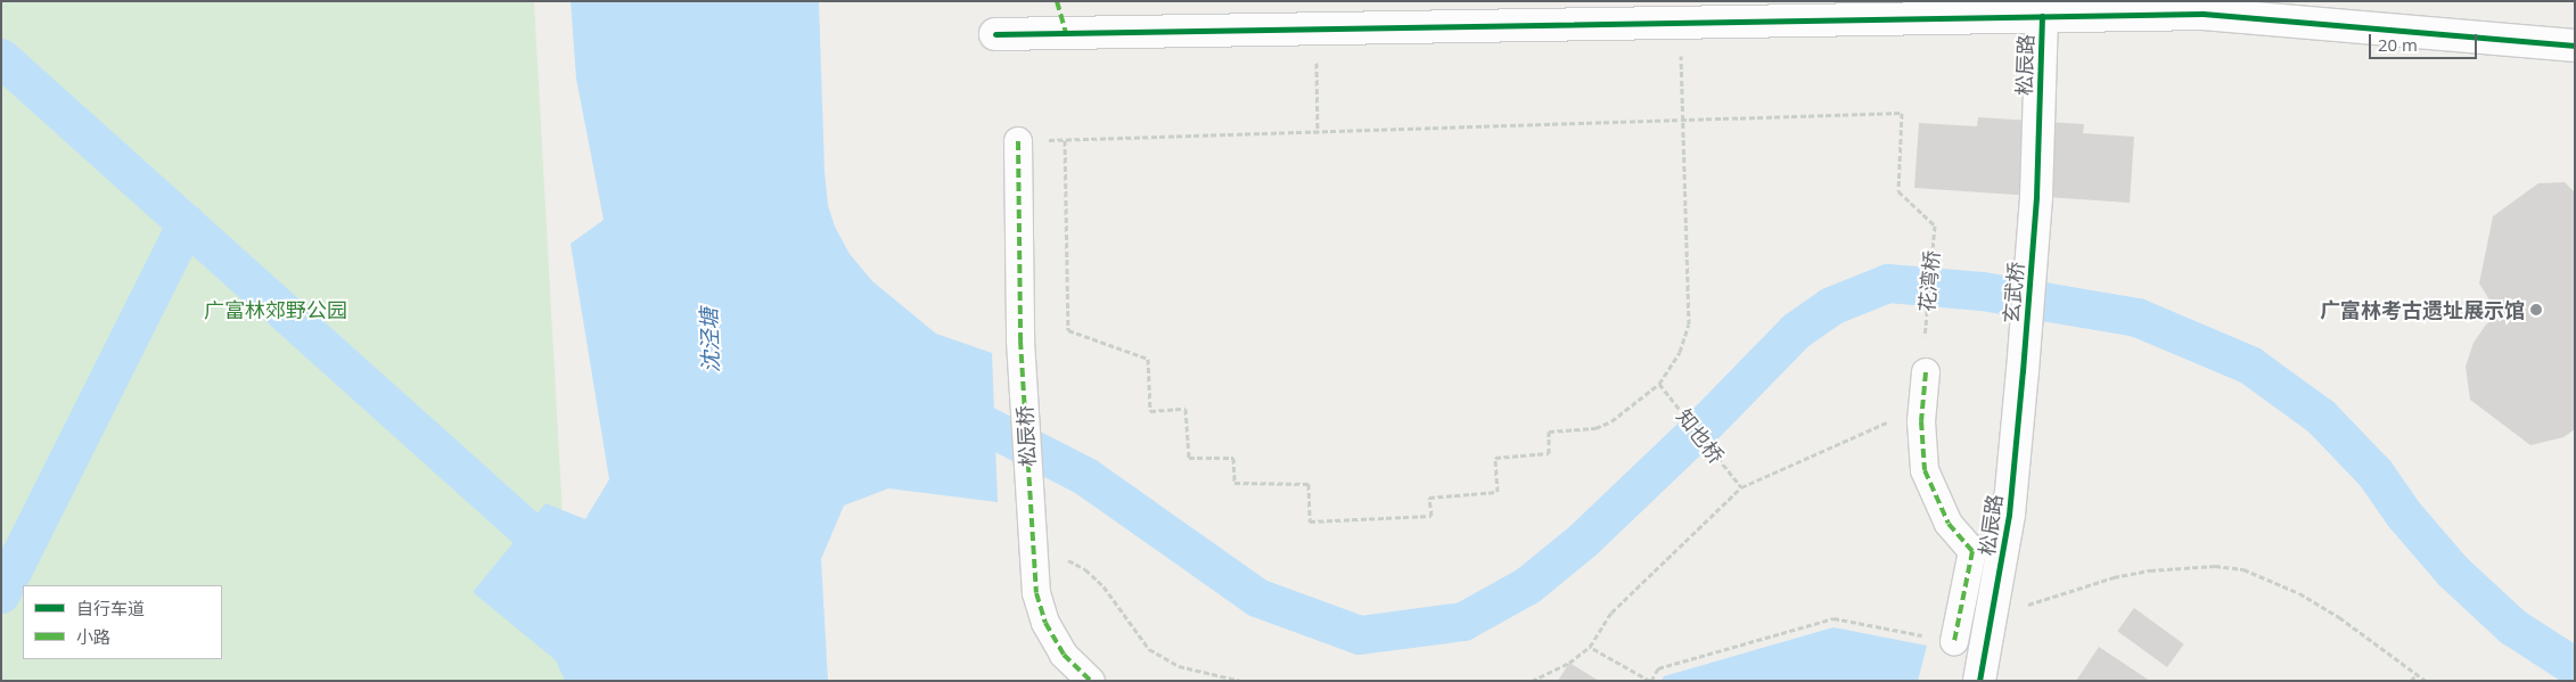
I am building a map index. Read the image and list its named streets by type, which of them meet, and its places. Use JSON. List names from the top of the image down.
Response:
{
  "streets": {
    "street": ["松辰路", "玄武桥", "松辰桥"],
    "path": ["花湾桥", "知也桥"]
  },
  "crossings": [
    ["松辰路", "玄武桥"]
  ],
  "water": ["沈泾塘"],
  "parks": ["广富林郊野公园"],
  "places": ["广富林考古遗址展示馆"],
  "legend": ["自行车道", "小路"],
  "scale_bar": "20 m"
}
